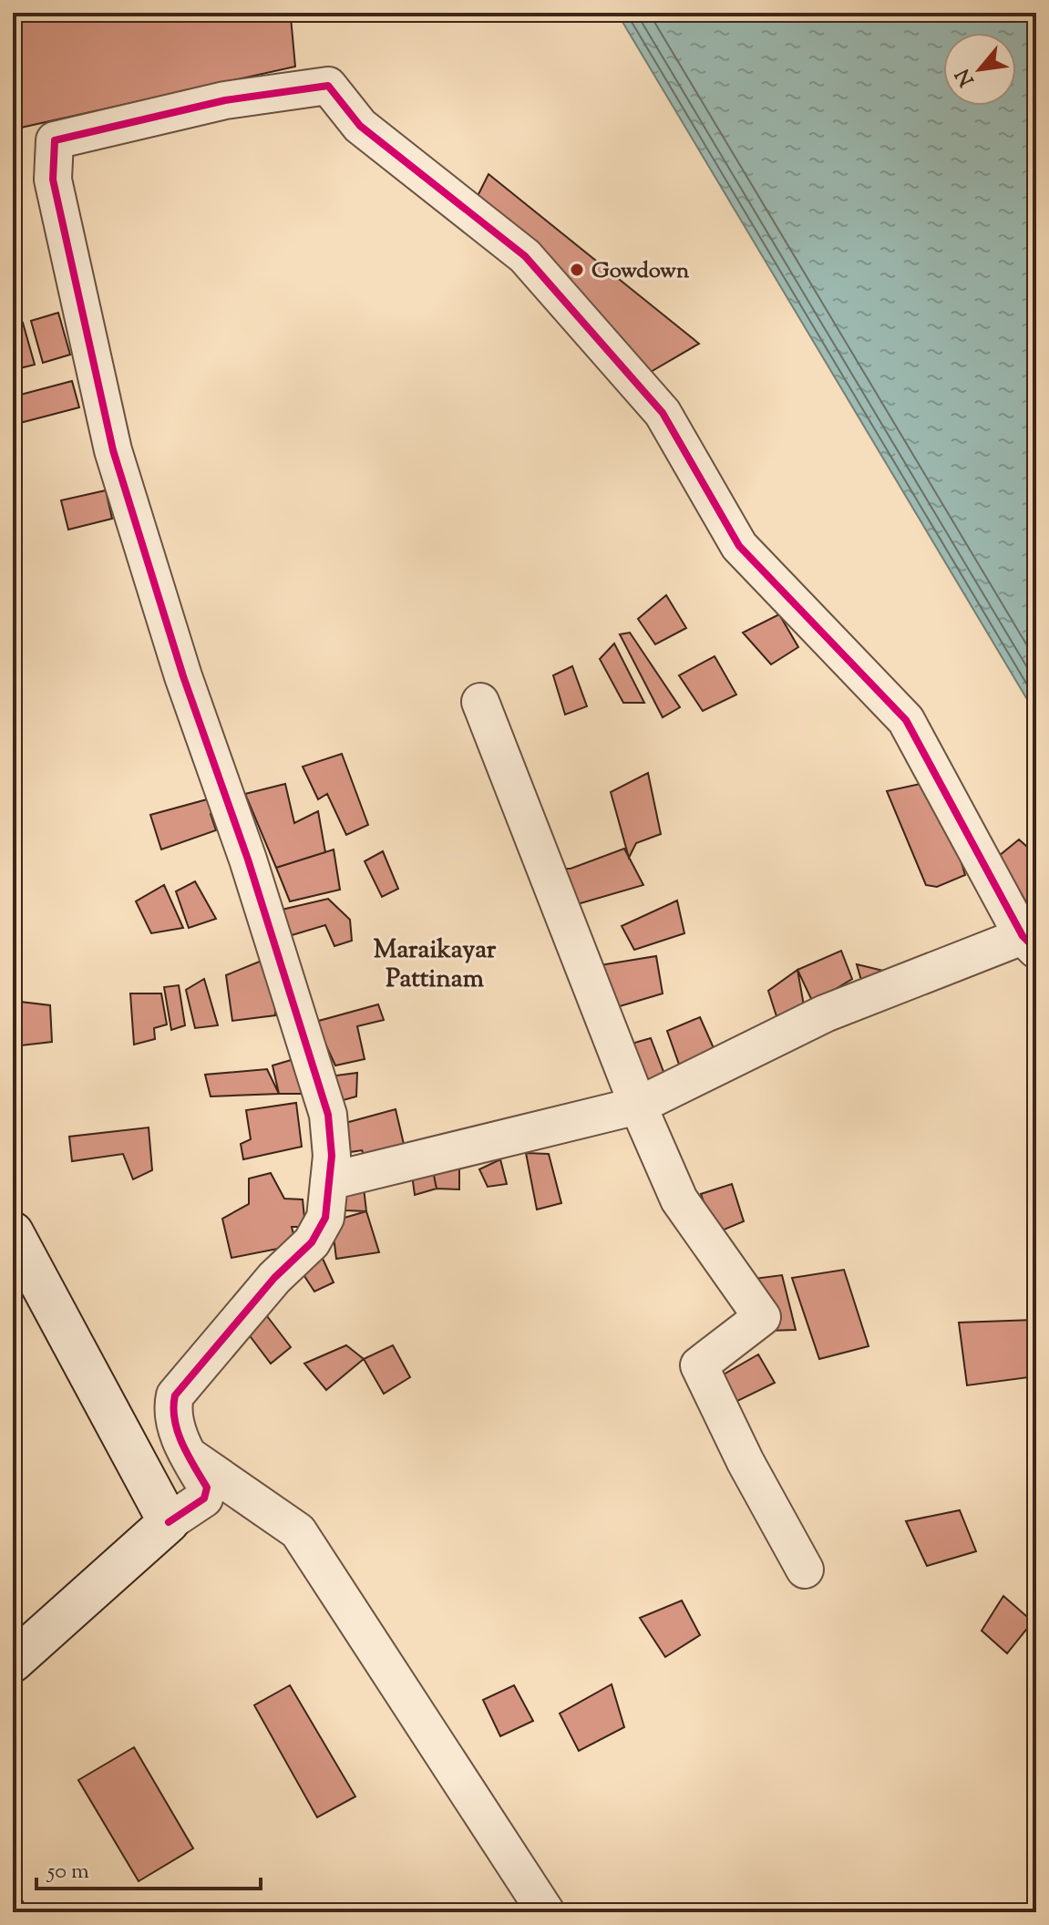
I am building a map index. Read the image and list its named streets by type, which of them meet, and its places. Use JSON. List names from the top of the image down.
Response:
{
  "districts": ["Maraikayar Pattinam"],
  "places": ["Gowdown"],
  "scale_bar": "50 m",
  "north": "bottom left"
}
